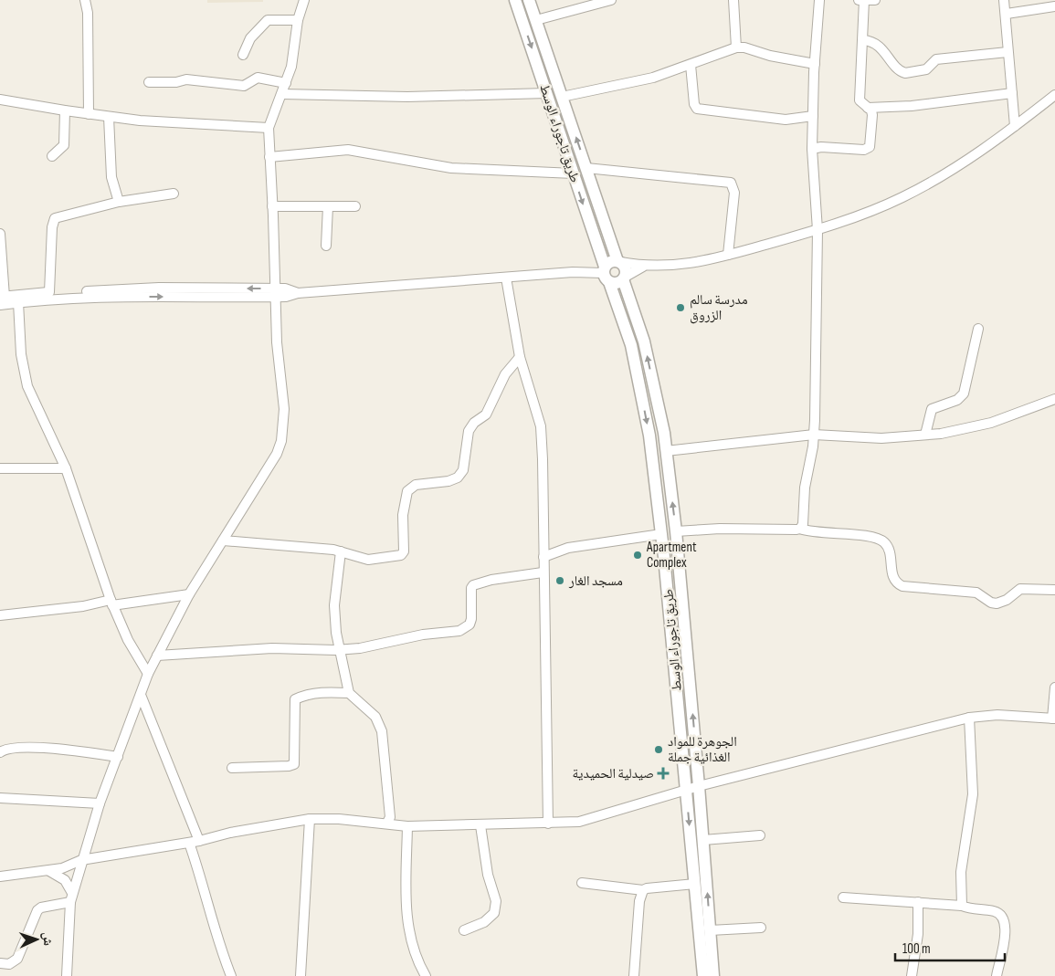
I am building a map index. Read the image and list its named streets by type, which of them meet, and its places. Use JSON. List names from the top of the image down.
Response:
{
  "streets": {
    "main road": ["طريق تاجوراء الوسط"]
  },
  "places": {
    "other": [
      "مدرسة سالم الزروق",
      "Apartment Complex",
      "مسجد الغار",
      "الجوهرة للمواد الغذائية جملة"
    ],
    "health": ["صيدلية الحميدية"]
  },
  "scale_bar": "100 m",
  "north": "right"
}
